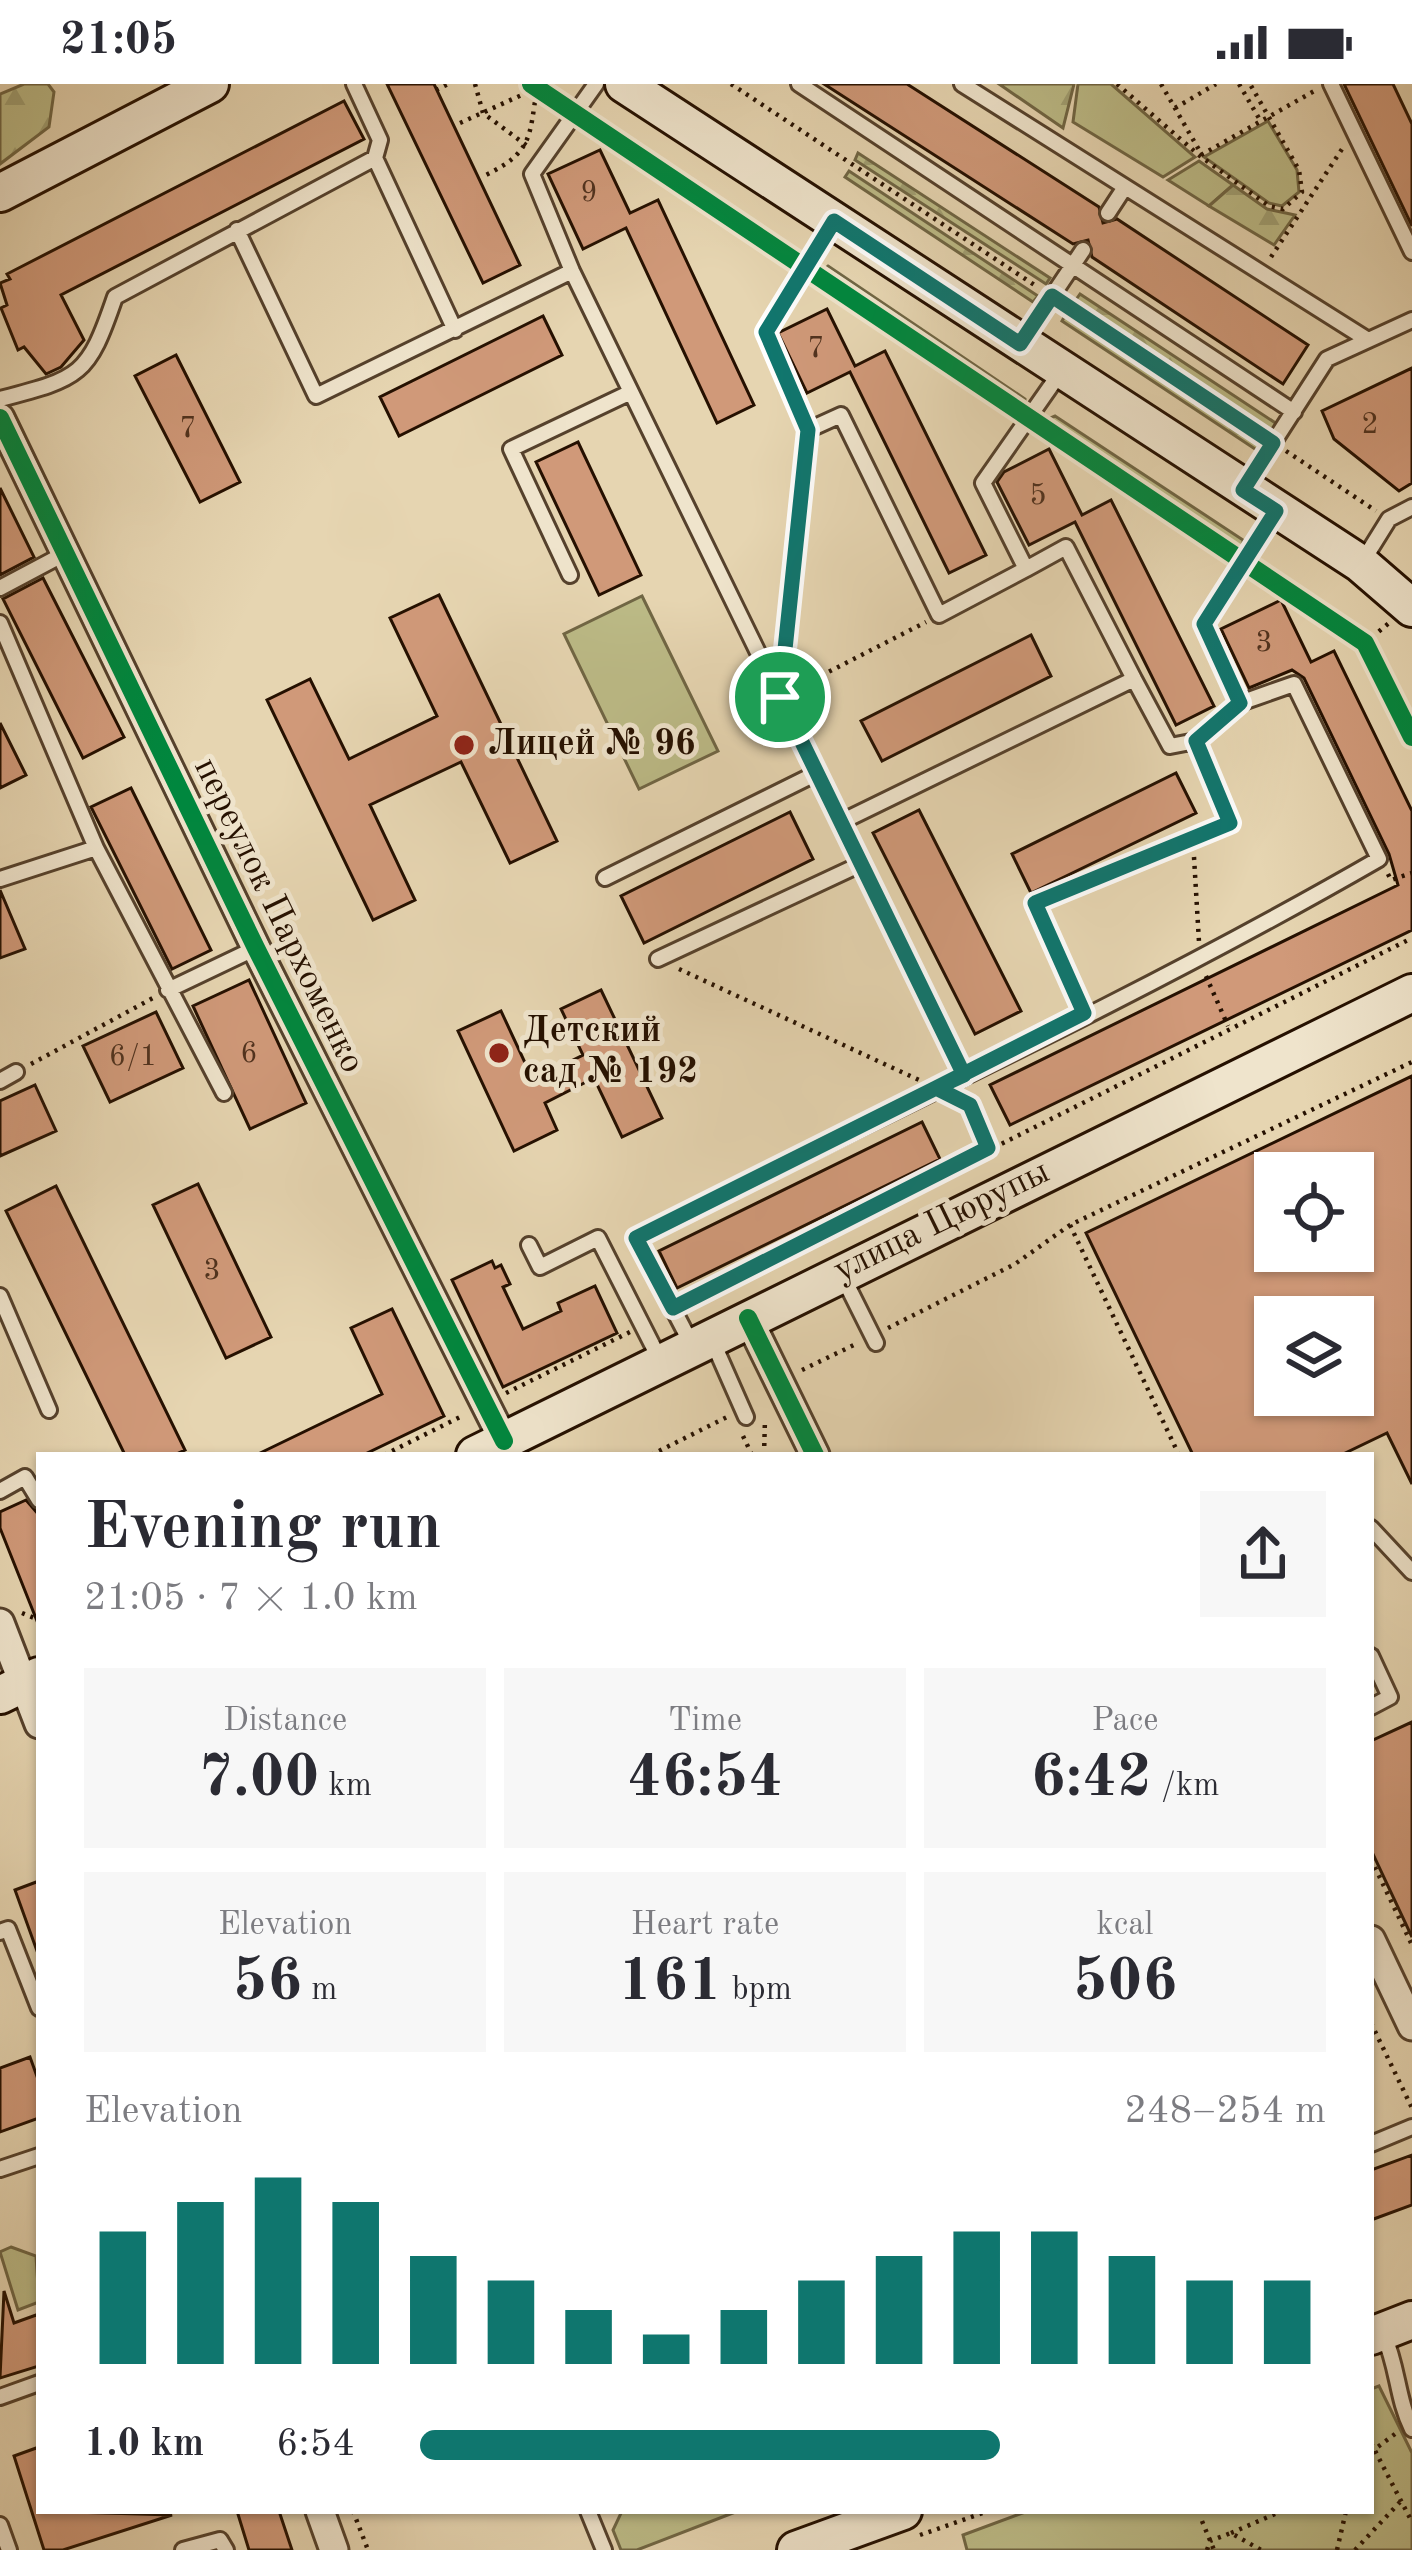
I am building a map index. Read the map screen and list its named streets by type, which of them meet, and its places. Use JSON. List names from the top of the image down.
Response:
{
  "streets": {
    "main road": ["улица Цюрупы"],
    "street": ["переулок Пархоменко"]
  },
  "crossings": [
    ["переулок Пархоменко", "улица Цюрупы"]
  ],
  "places": ["Лицей № 96", "Детский сад № 192"],
  "house_numbers": [
    "9",
    "7",
    "2",
    "7",
    "5",
    "3",
    "6",
    "6/1",
    "3"
  ],
  "page": {
    "status": "21:05",
    "heading": ["Evening run", "21:05 · 7 × 1.0 km"],
    "stats": [
      ["Distance", "7.00 km"],
      ["Time", "46:54"],
      ["Pace", "6:42 /km"],
      ["Elevation", "56 m"],
      ["Heart rate", "161 bpm"],
      ["kcal", "506"]
    ],
    "chart": ["Elevation", "248–254 m"],
    "list": [
      {
        "name": "1.0 km",
        "note": "6:54"
      }
    ]
  }
}
